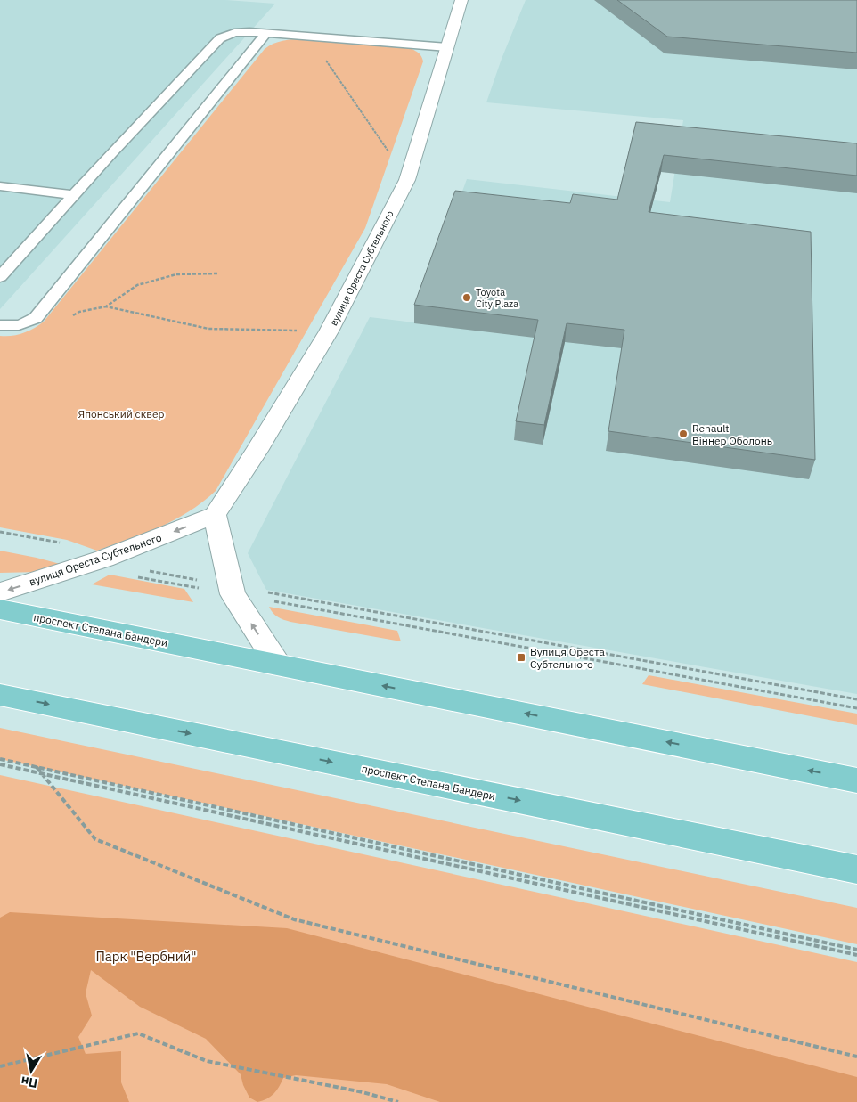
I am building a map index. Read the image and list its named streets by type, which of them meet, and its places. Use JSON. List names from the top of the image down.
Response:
{
  "streets": {
    "main road": ["проспект Степана Бандери"],
    "street": ["вулиця Ореста Субтельного"]
  },
  "parks": ["Японський сквер", "Парк \"Вербний\""],
  "places": {
    "other": ["Toyota City Plaza", "Renault Віннер Оболонь"],
    "transit": ["Вулиця Ореста Субтельного"]
  },
  "north": "bottom"
}
